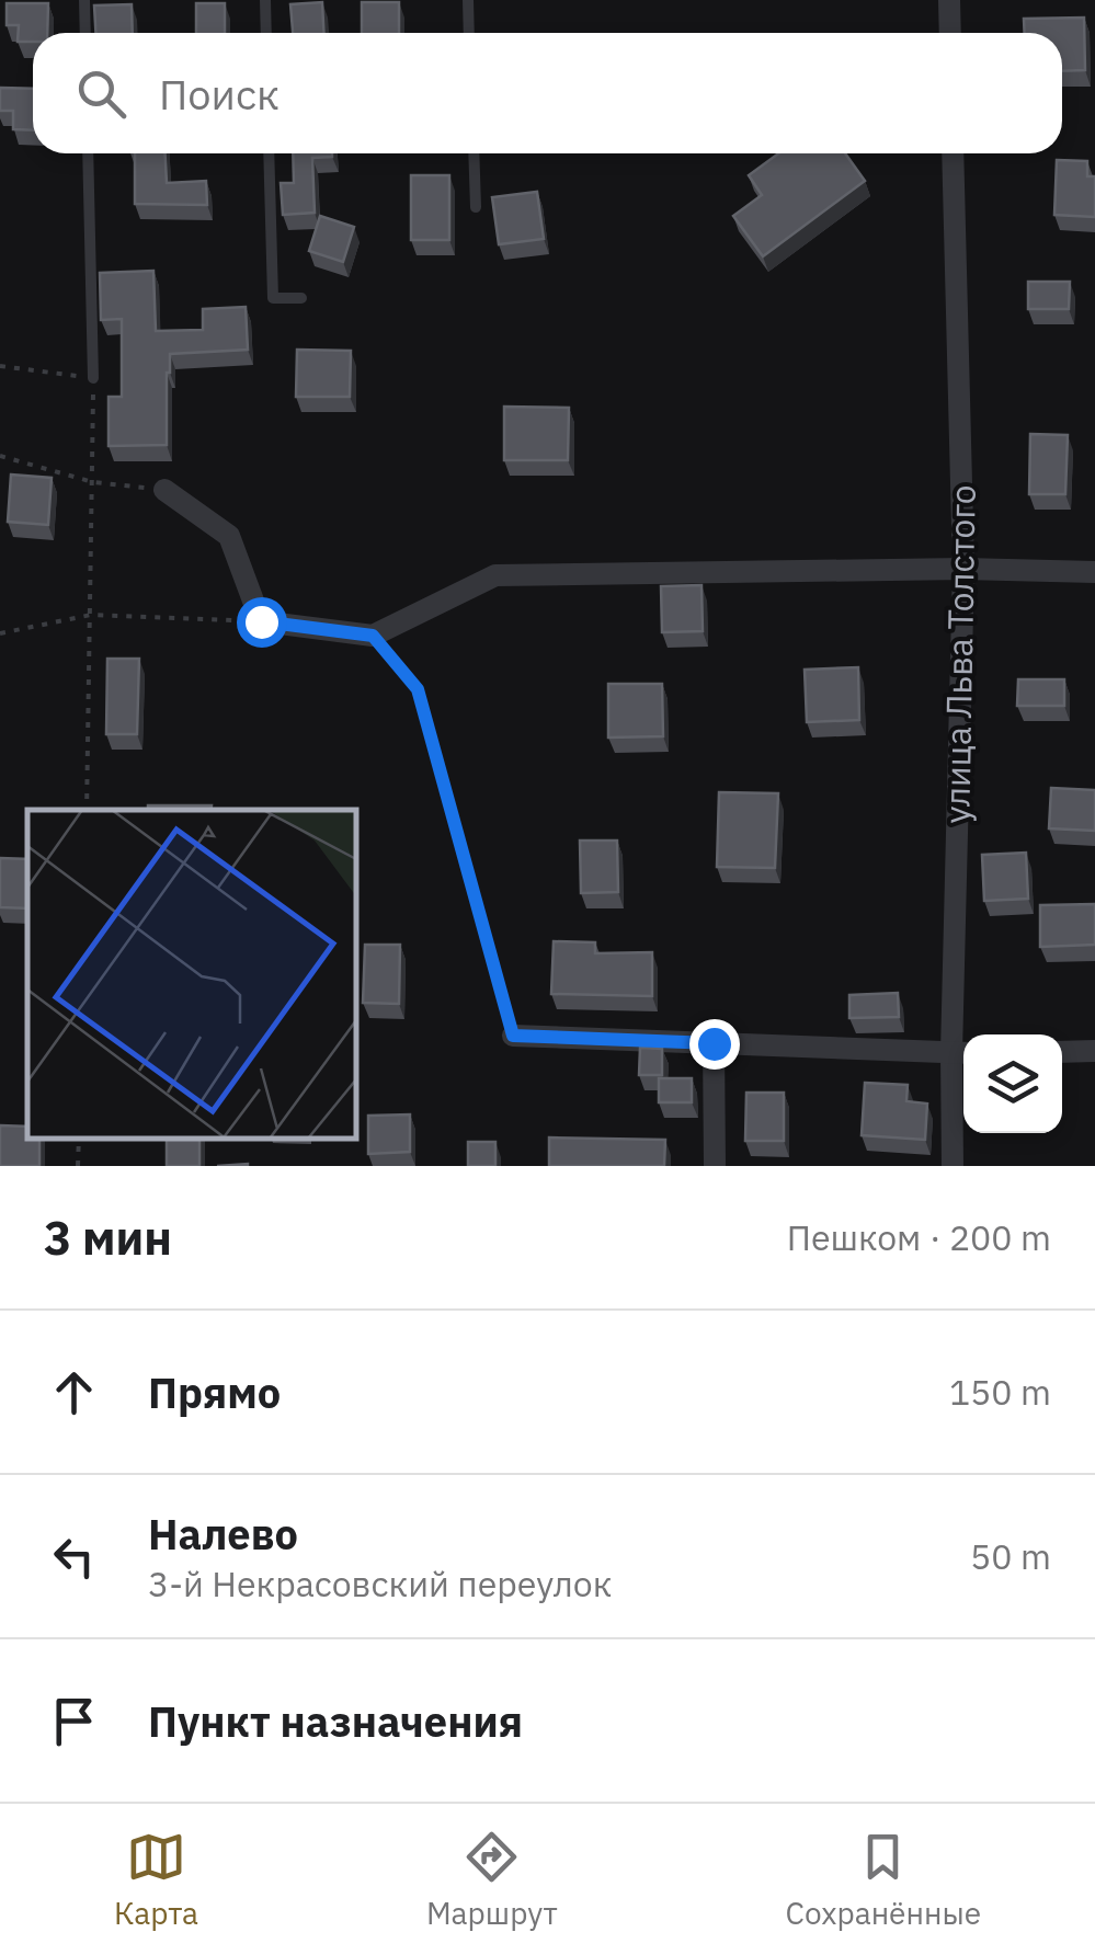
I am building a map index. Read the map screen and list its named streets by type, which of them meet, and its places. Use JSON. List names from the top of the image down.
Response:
{
  "streets": {
    "street": ["улица Льва Толстого"]
  },
  "page": {
    "search": "Поиск",
    "heading": ["3 мин", "Пешком · 200 m"],
    "list": [
      ["Прямо", "150 m"],
      ["Налево", "3-й Некрасовский переулок", "50 m"],
      "Пункт назначения"
    ],
    "nav": ["Карта", "Маршрут", "Сохранённые"]
  }
}
